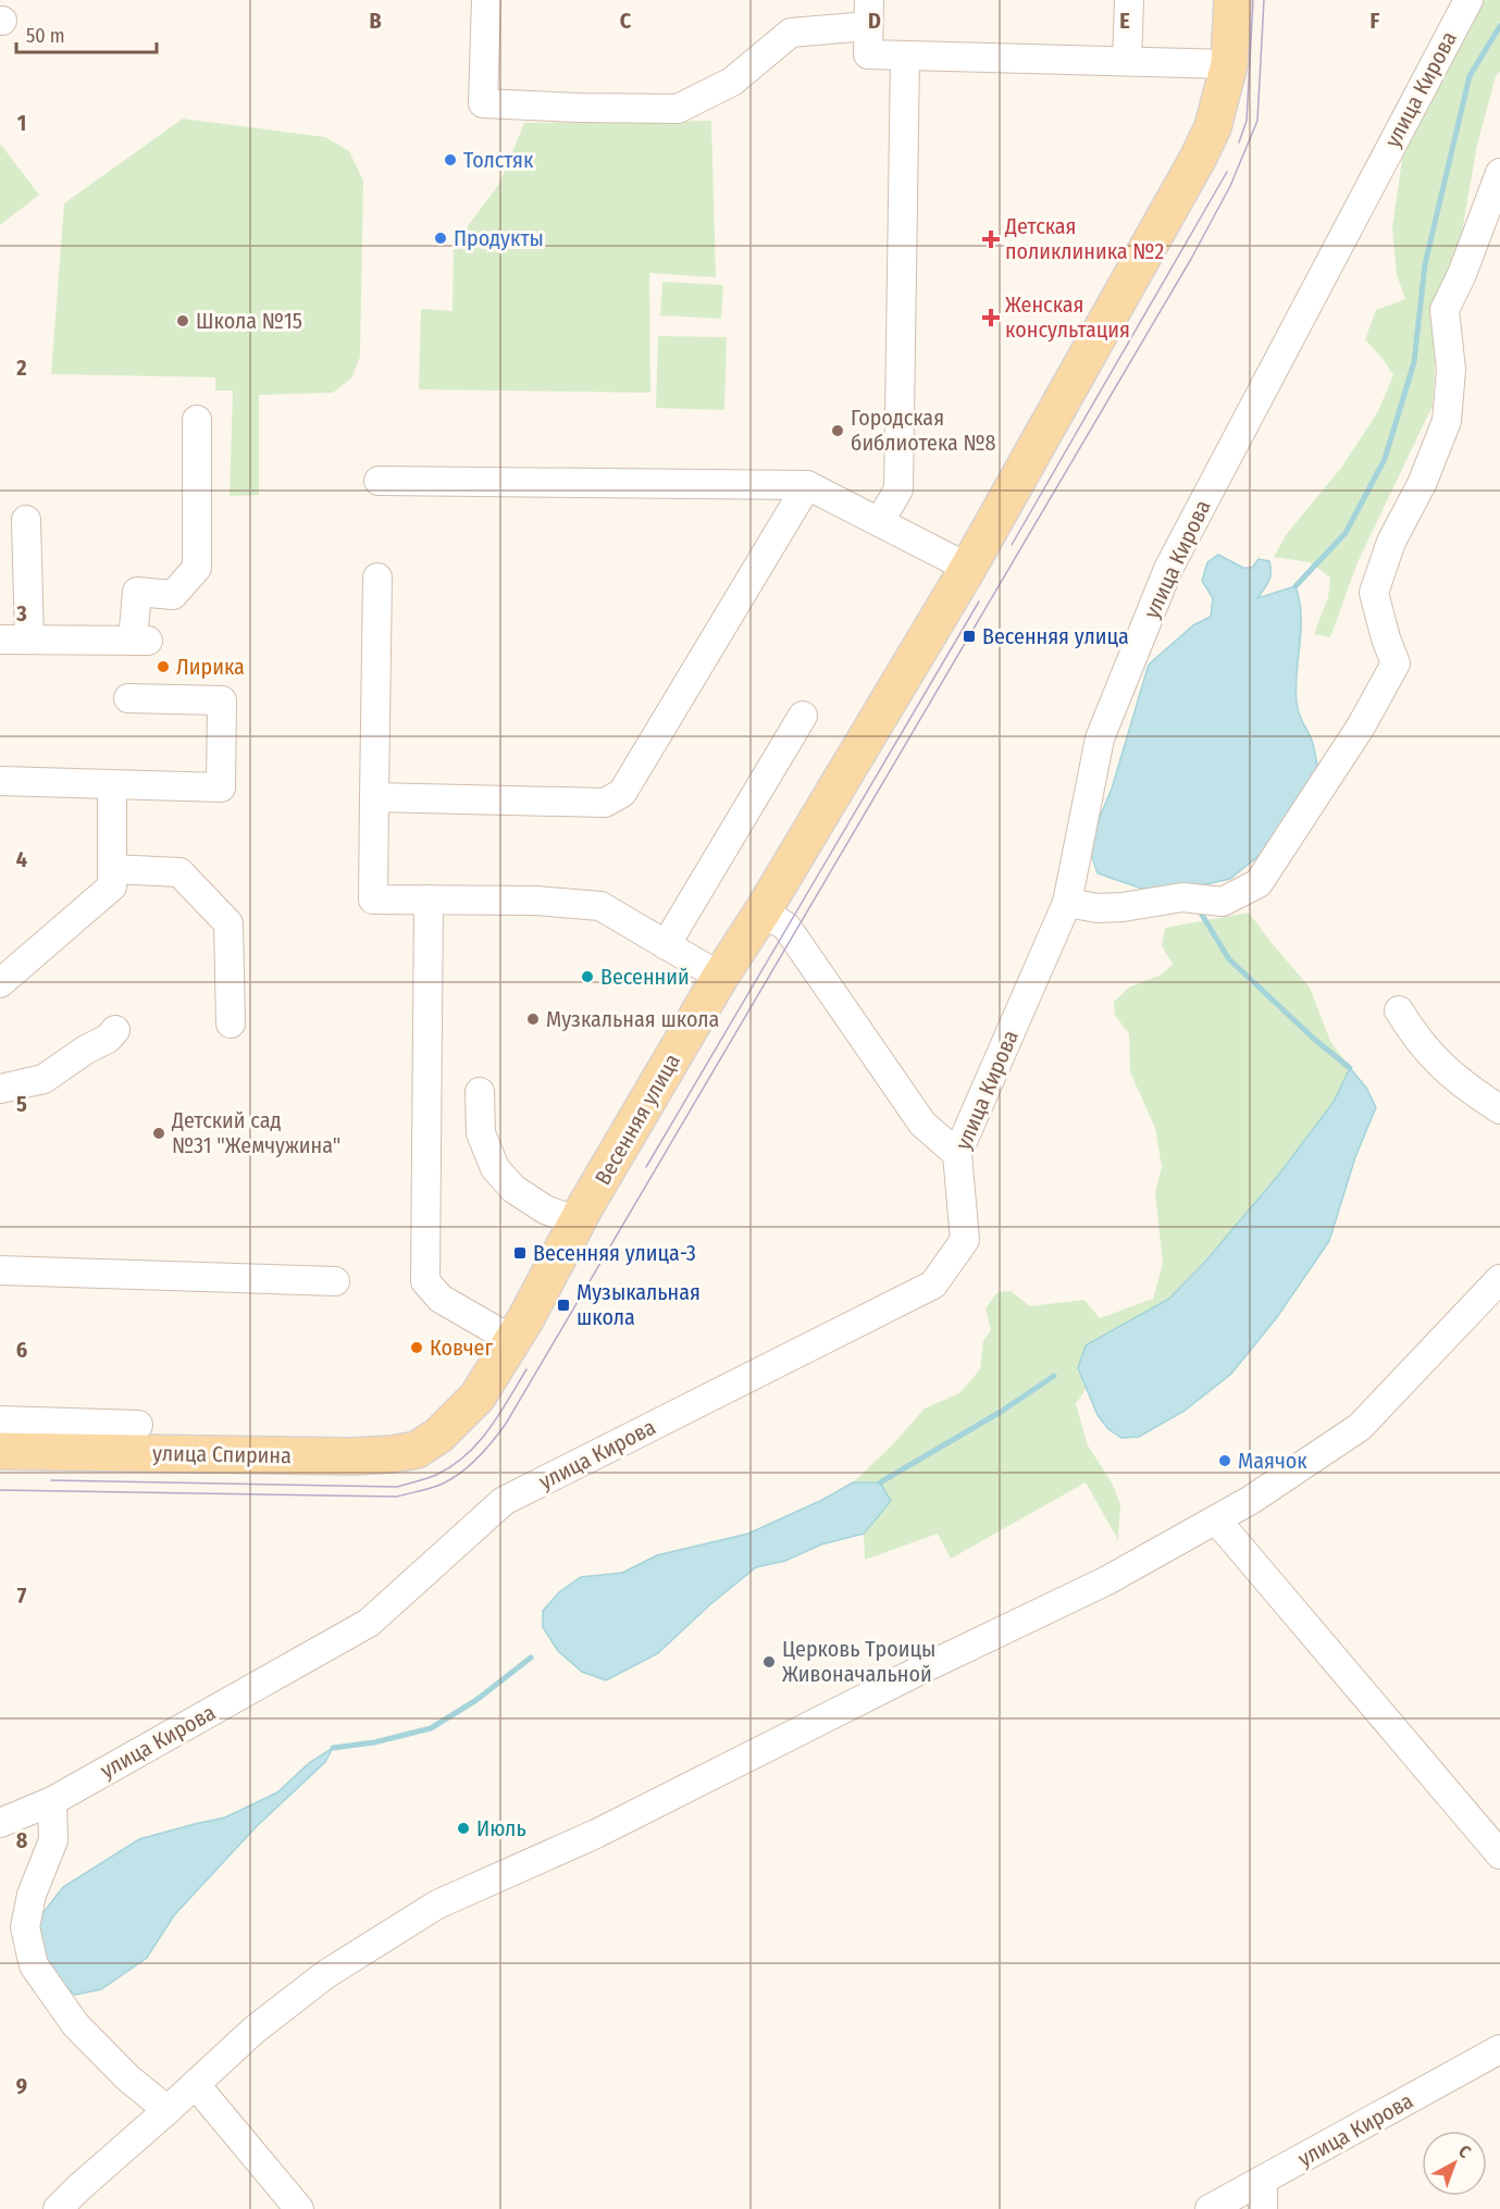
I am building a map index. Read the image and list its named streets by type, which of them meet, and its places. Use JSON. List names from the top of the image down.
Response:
{
  "streets": {
    "main road": ["Весенняя улица", "улица Спирина"],
    "street": ["улица Кирова"]
  },
  "crossings": [
    ["Весенняя улица", "улица Спирина"]
  ],
  "places": {
    "other": [
      "Толстяк",
      "Продукты",
      "Школа №15",
      "Городская библиотека №8",
      "Лирика",
      "Весенний",
      "Музкальная школа",
      "Детский сад №31 \"Жемчужина\"",
      "Ковчег",
      "Маячок",
      "Церковь Троицы Живоначальной",
      "Июль"
    ],
    "health": ["Детская поликлиника №2", "Женская консультация"],
    "transit": ["Весенняя улица", "Весенняя улица-3", "Музыкальная школа"]
  },
  "scale_bar": "50 m",
  "north": "top right",
  "grid": {
    "columns": [
      "B",
      "C",
      "D",
      "E",
      "F"
    ],
    "rows": [
      "1",
      "2",
      "3",
      "4",
      "5",
      "6",
      "7",
      "8",
      "9"
    ]
  }
}
